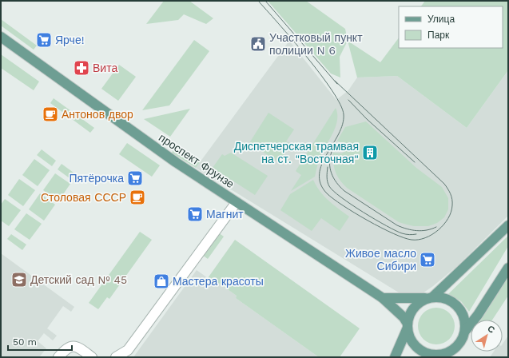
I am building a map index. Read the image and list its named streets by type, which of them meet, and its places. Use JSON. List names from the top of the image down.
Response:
{
  "streets": {
    "main road": ["проспект Фрунзе"]
  },
  "places": {
    "supermarket": [
      "Ярче!",
      "Пятёрочка",
      "Магнит",
      "Живое масло Сибири"
    ],
    "public building": ["Участковый пункт полиции N 6"],
    "pharmacy": ["Вита"],
    "cafe": ["Антонов двор", "Столовая СССР"],
    "building": ["Диспетчерская трамвая на ст. \"Восточная\""],
    "school or university": ["Детский сад № 45"],
    "shop": ["Мастера красоты"]
  },
  "legend": ["Улица", "Парк"],
  "scale_bar": "50 m",
  "north": "top right"
}
